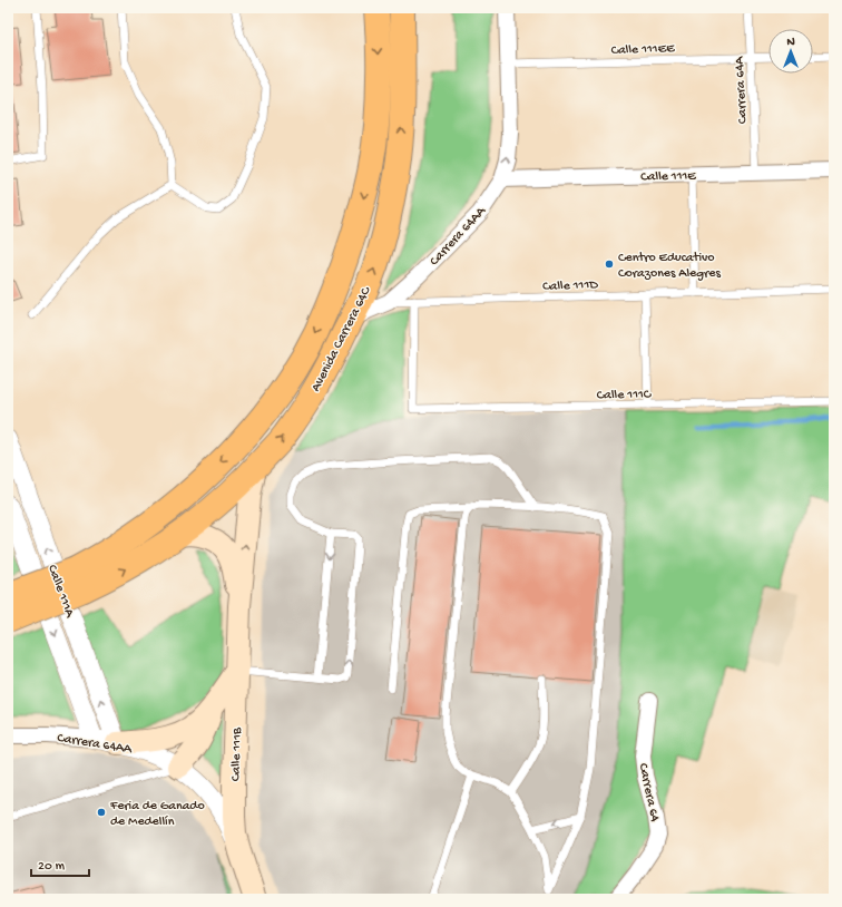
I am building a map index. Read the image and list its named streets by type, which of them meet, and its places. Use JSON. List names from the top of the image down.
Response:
{
  "streets": {
    "main road": ["Avenida Carrera 64C", "Calle 111B"],
    "street": [
      "Calle 111E",
      "Carrera 64AA",
      "Calle 111A",
      "Carrera 64"
    ],
    "lane": [
      "Calle 111EE",
      "Carrera 64A",
      "Calle 111D",
      "Calle 111C"
    ]
  },
  "crossings": [
    ["Calle 111EE", "Carrera 64A"],
    ["Calle 111EE", "Carrera 64AA"],
    ["Carrera 64A", "Calle 111E"],
    ["Calle 111E", "Carrera 64AA"],
    ["Carrera 64AA", "Calle 111D"],
    ["Carrera 64AA", "Avenida Carrera 64C"],
    ["Carrera 64AA", "Calle 111A"],
    ["Carrera 64AA", "Calle 111B"],
    ["Calle 111D", "Calle 111C"],
    ["Avenida Carrera 64C", "Calle 111B"]
  ],
  "places": ["Centro Educativo Corazones Alegres", "Feria de Ganado de Medellín"],
  "scale_bar": "20 m",
  "north": "top"
}
